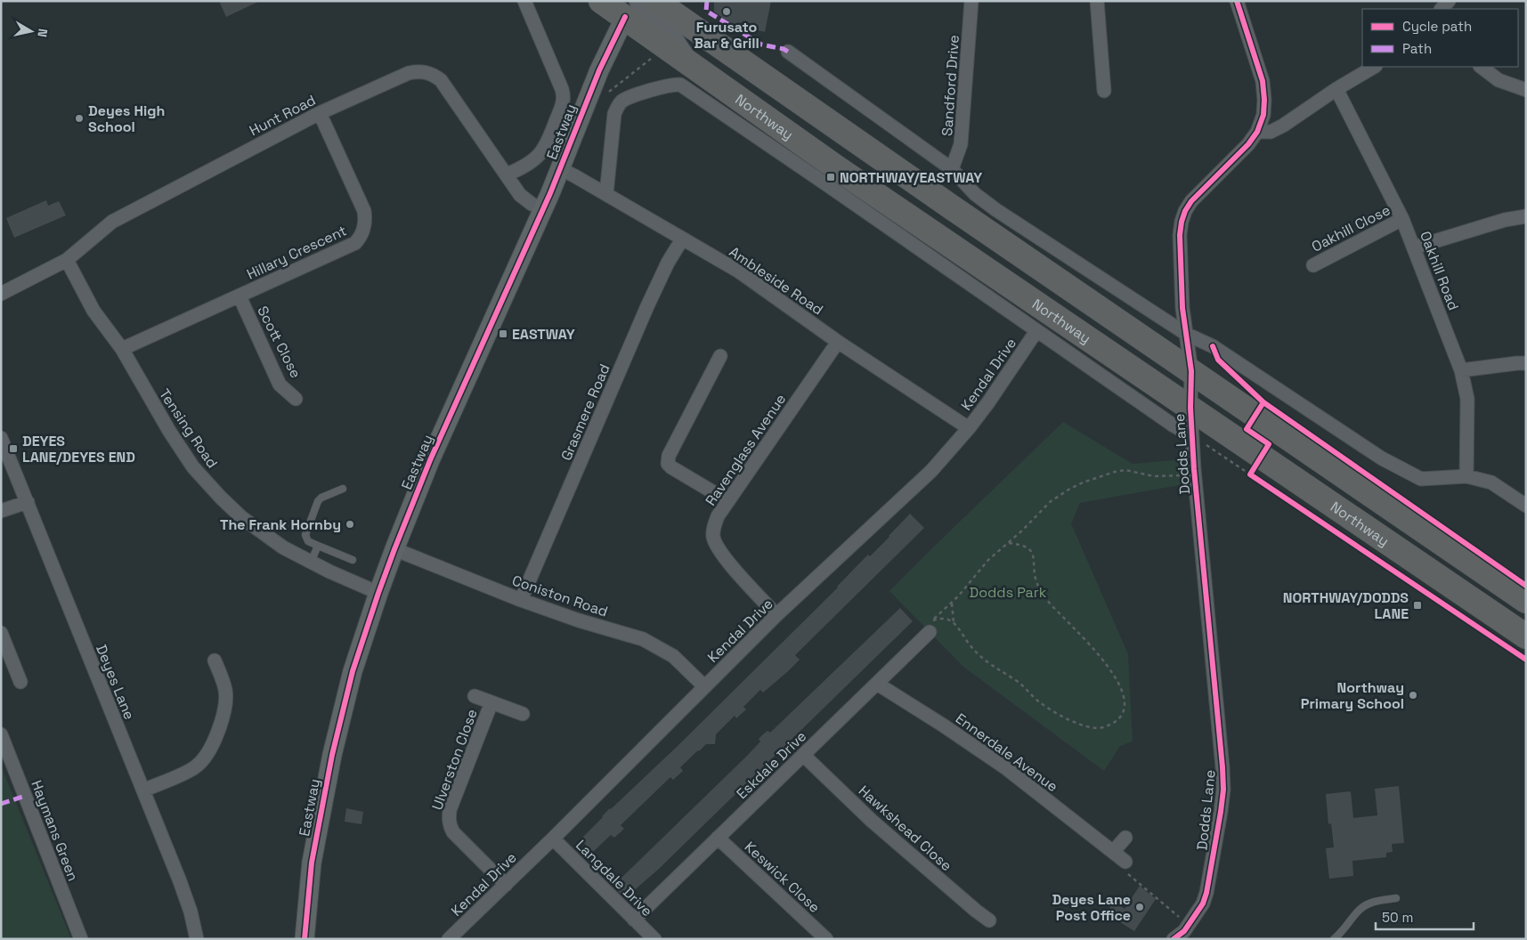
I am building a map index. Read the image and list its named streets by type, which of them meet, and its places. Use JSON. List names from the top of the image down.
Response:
{
  "streets": {
    "highway": ["Northway"],
    "street": [
      "Sandford Drive",
      "Hunt Road",
      "Eastway",
      "Oakhill Close",
      "Hillary Crescent",
      "Oakhill Road",
      "Ambleside Road",
      "Scott Close",
      "Kendal Drive",
      "Grasmere Road",
      "Tensing Road",
      "Ravenglass Avenue",
      "Dodds Lane",
      "Coniston Road",
      "Deyes Lane",
      "Ennerdale Avenue",
      "Ulverston Close",
      "Eskdale Drive",
      "Hawkshead Close",
      "Haymans Green",
      "Keswick Close",
      "Langdale Drive"
    ]
  },
  "crossings": [
    ["Hunt Road", "Eastway"],
    ["Hunt Road", "Hillary Crescent"],
    ["Hunt Road", "Tensing Road"],
    ["Northway", "Eastway"],
    ["Northway", "Ambleside Road"],
    ["Northway", "Kendal Drive"],
    ["Northway", "Dodds Lane"],
    ["Eastway", "Ambleside Road"],
    ["Eastway", "Tensing Road"],
    ["Eastway", "Coniston Road"],
    ["Oakhill Close", "Oakhill Road"],
    ["Hillary Crescent", "Scott Close"],
    ["Hillary Crescent", "Tensing Road"],
    ["Ambleside Road", "Kendal Drive"],
    ["Ambleside Road", "Grasmere Road"],
    ["Ambleside Road", "Ravenglass Avenue"],
    ["Kendal Drive", "Ravenglass Avenue"],
    ["Kendal Drive", "Coniston Road"],
    ["Kendal Drive", "Ulverston Close"],
    ["Kendal Drive", "Langdale Drive"],
    ["Grasmere Road", "Coniston Road"],
    ["Ennerdale Avenue", "Eskdale Drive"],
    ["Eskdale Drive", "Hawkshead Close"],
    ["Eskdale Drive", "Keswick Close"],
    ["Eskdale Drive", "Langdale Drive"]
  ],
  "parks": ["Dodds Park"],
  "places": {
    "other": [
      "Furusato Bar & Grill",
      "Deyes High School",
      "The Frank Hornby",
      "Northway Primary School",
      "Deyes Lane Post Office"
    ],
    "transit": [
      "NORTHWAY/EASTWAY",
      "EASTWAY",
      "DEYES LANE/DEYES END",
      "NORTHWAY/DODDS LANE"
    ]
  },
  "legend": ["Cycle path", "Path"],
  "scale_bar": "50 m",
  "north": "right"
}
